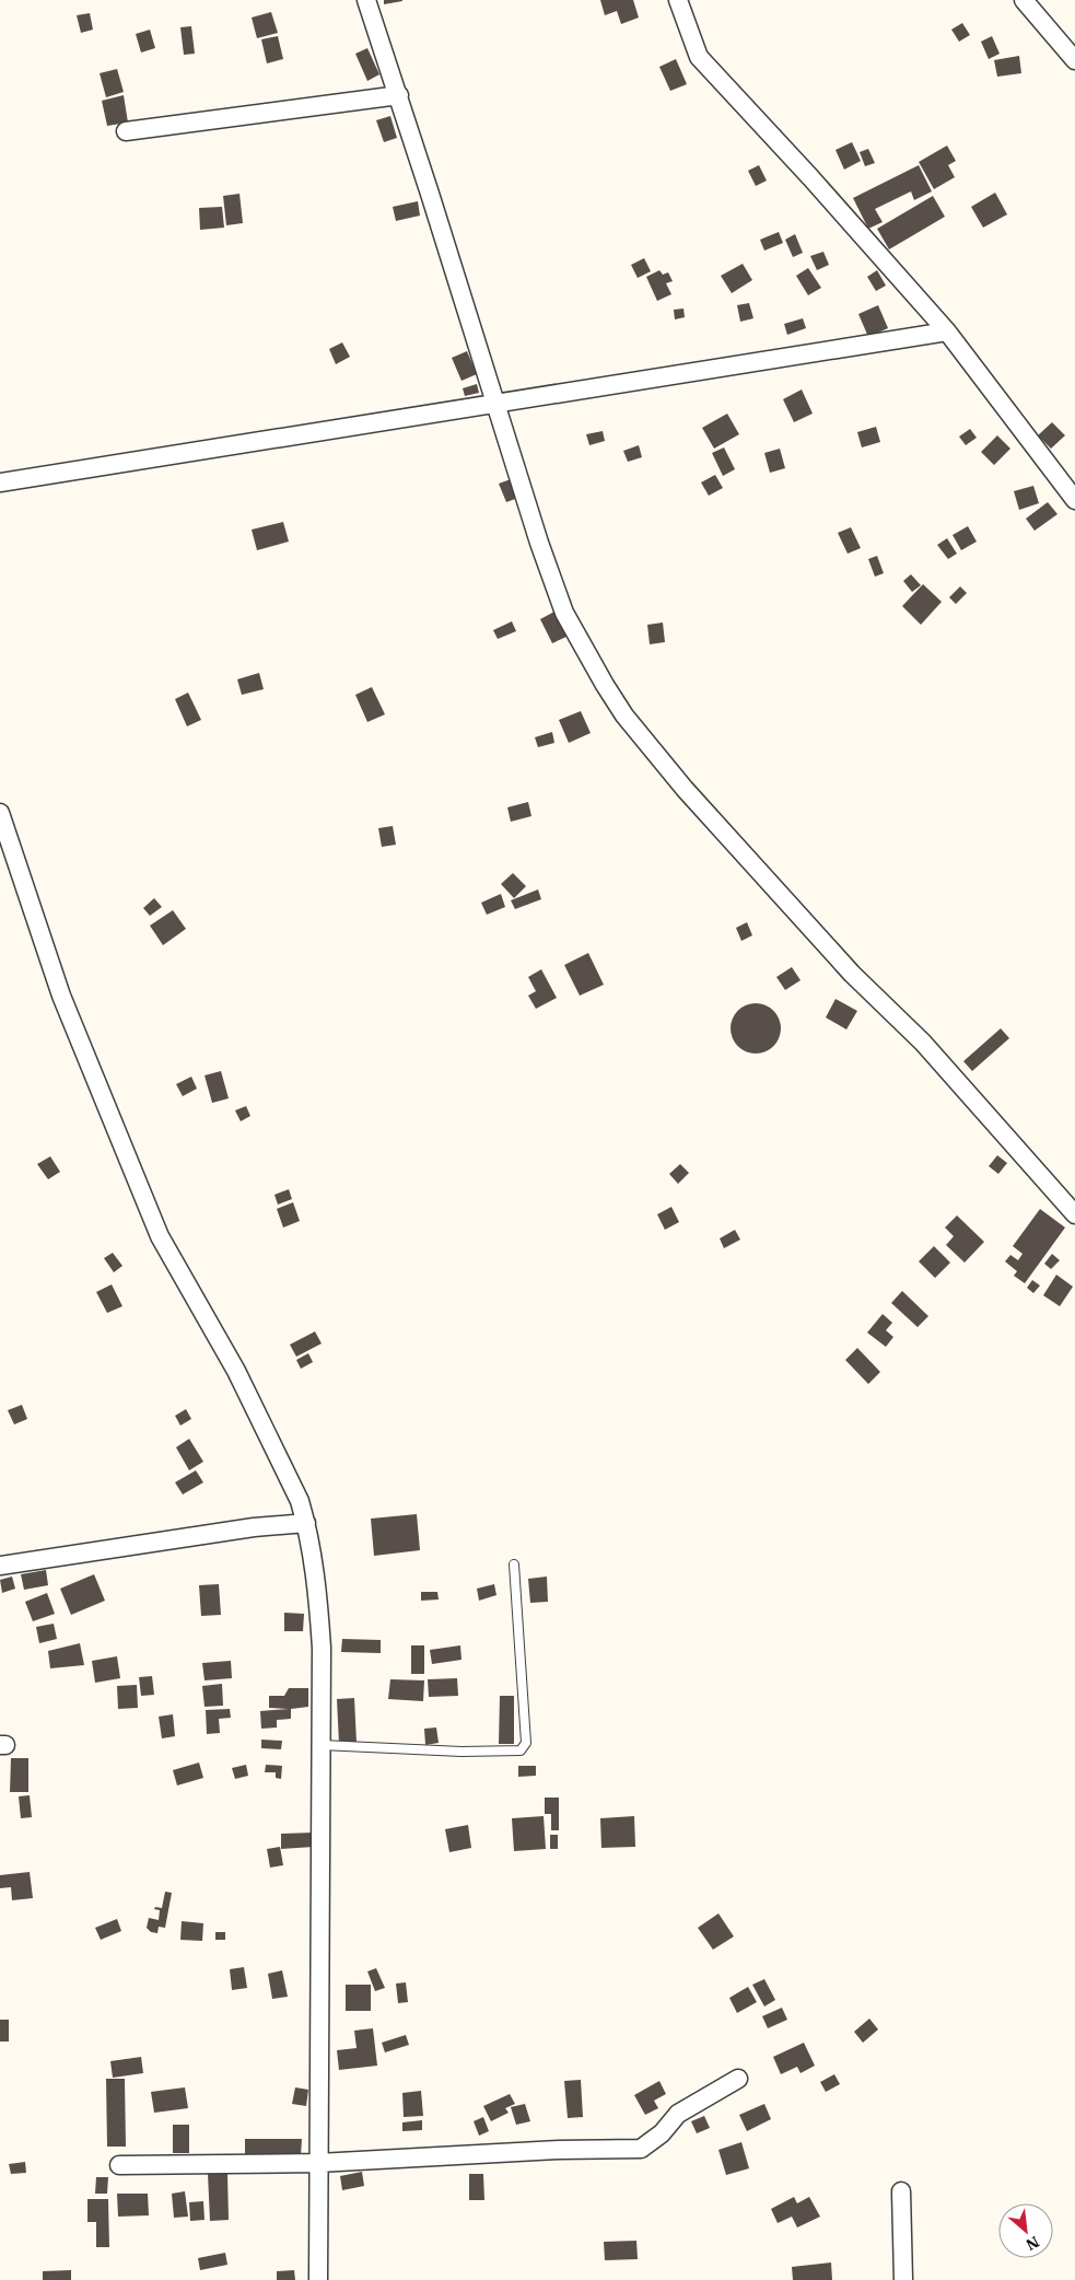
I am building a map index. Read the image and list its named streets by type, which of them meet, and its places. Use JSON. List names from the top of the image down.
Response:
{
  "north": "bottom right"
}
